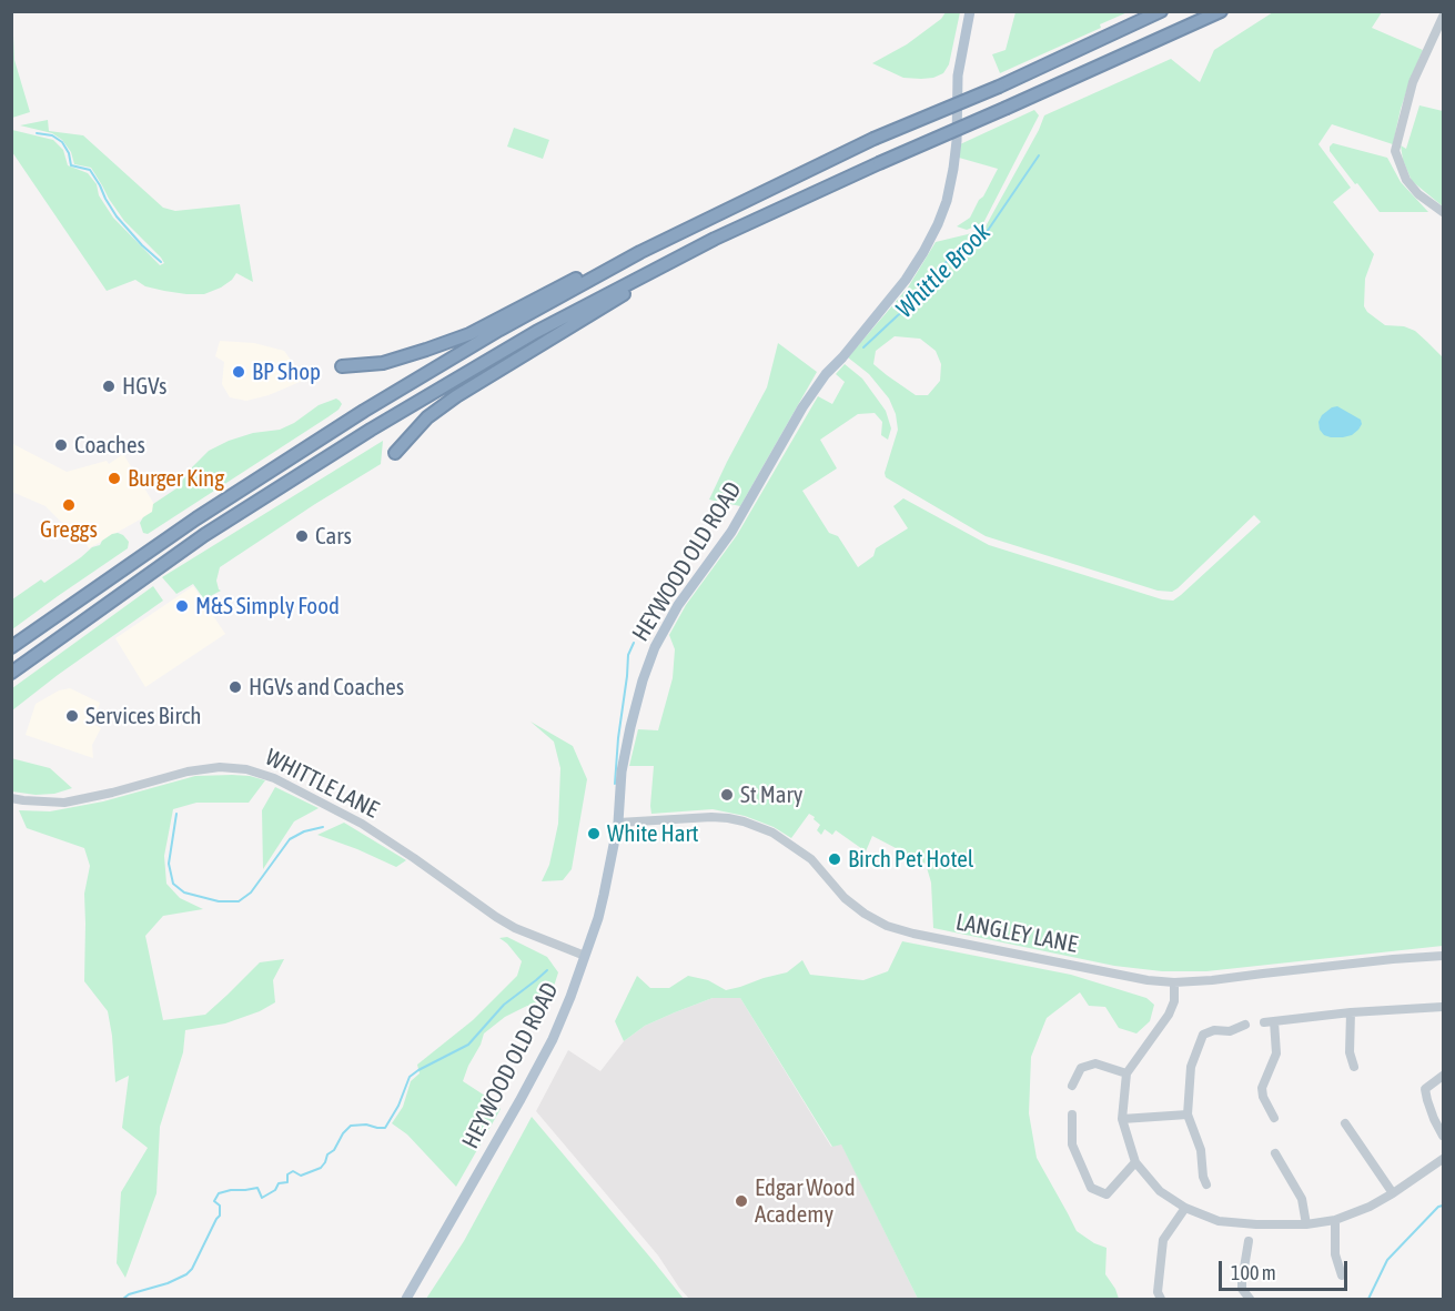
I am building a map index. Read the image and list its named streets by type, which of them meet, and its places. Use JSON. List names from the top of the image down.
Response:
{
  "streets": {
    "main road": ["HEYWOOD OLD ROAD"],
    "street": ["WHITTLE LANE", "LANGLEY LANE"]
  },
  "crossings": [
    ["HEYWOOD OLD ROAD", "WHITTLE LANE"],
    ["HEYWOOD OLD ROAD", "LANGLEY LANE"]
  ],
  "water": ["Whittle Brook"],
  "places": [
    "BP Shop",
    "HGVs",
    "Coaches",
    "Burger King",
    "Greggs",
    "Cars",
    "M&S Simply Food",
    "HGVs and Coaches",
    "Services Birch",
    "St Mary",
    "White Hart",
    "Birch Pet Hotel",
    "Edgar Wood Academy"
  ],
  "scale_bar": "100 m"
}
